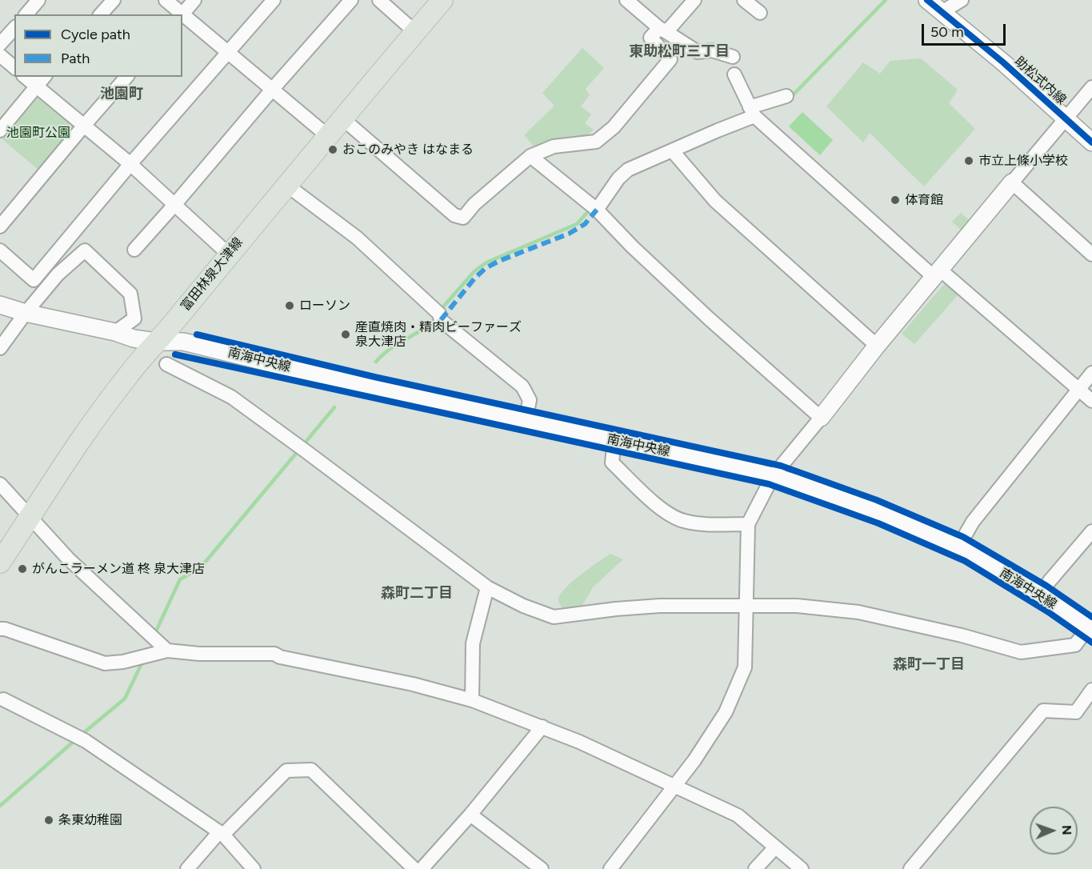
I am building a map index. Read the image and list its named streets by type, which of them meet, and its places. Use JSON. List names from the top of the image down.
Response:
{
  "streets": {
    "main road": ["富田林泉大津線"],
    "street": ["助松式内線", "南海中央線"]
  },
  "crossings": [
    ["富田林泉大津線", "南海中央線"]
  ],
  "districts": [
    "東助松町三丁目",
    "池園町",
    "森町二丁目",
    "森町一丁目"
  ],
  "parks": ["池園町公園"],
  "places": [
    "おこのみやき はなまる",
    "市立上條小学校",
    "体育館",
    "ローソン",
    "産直焼肉・精肉ビーファーズ 泉大津店",
    "がんこラーメン道 柊 泉大津店",
    "条東幼稚園"
  ],
  "legend": ["Cycle path", "Path"],
  "scale_bar": "50 m",
  "north": "right"
}
